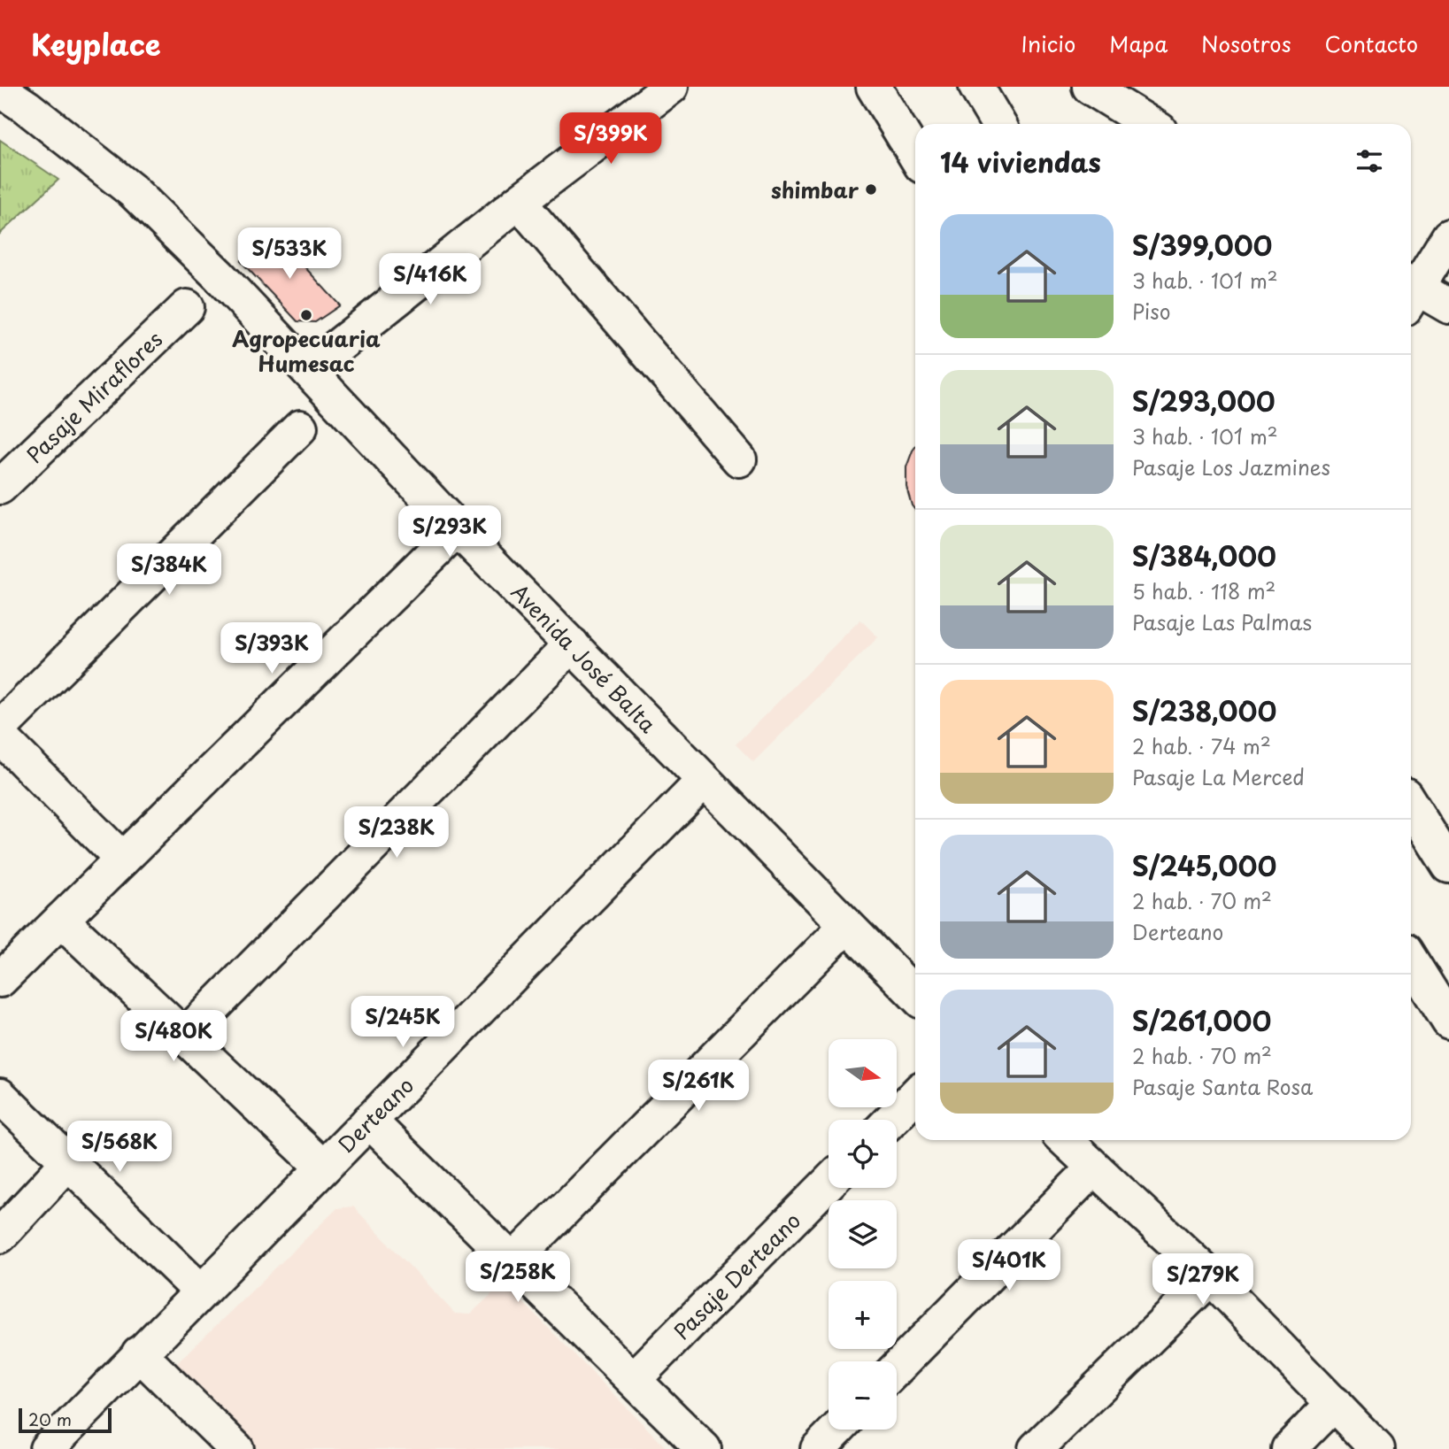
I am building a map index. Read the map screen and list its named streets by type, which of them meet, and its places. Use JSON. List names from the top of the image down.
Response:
{
  "streets": {
    "street": [
      "Pasaje Miraflores",
      "Avenida José Balta",
      "Derteano",
      "Pasaje Derteano"
    ]
  },
  "crossings": [
    ["Avenida José Balta", "Derteano"]
  ],
  "places": ["shimbar", "Agropecuaria Humesac"],
  "scale_bar": "20 m",
  "north": "right",
  "page": {
    "header": "Keyplace",
    "nav": [
      "Inicio",
      "Mapa",
      "Nosotros",
      "Contacto"
    ],
    "price": [
      "S/399K",
      "S/533K",
      "S/416K",
      "S/293K",
      "S/384K",
      "S/393K",
      "S/238K",
      "S/245K",
      "S/480K",
      "S/261K",
      "S/568K",
      "S/401K",
      "S/258K",
      "S/279K"
    ],
    "heading": "14 viviendas",
    "list": [
      {
        "name": "S/399,000",
        "note": "3 hab. · 101 m² · Piso"
      },
      {
        "name": "S/293,000",
        "note": "3 hab. · 101 m² · Pasaje Los Jazmines"
      },
      {
        "name": "S/384,000",
        "note": "5 hab. · 118 m² · Pasaje Las Palmas"
      },
      {
        "name": "S/238,000",
        "note": "2 hab. · 74 m² · Pasaje La Merced"
      },
      {
        "name": "S/245,000",
        "note": "2 hab. · 70 m² · Derteano"
      },
      {
        "name": "S/261,000",
        "note": "2 hab. · 70 m² · Pasaje Santa Rosa"
      }
    ],
    "map_buttons": ["+", "−"],
    "scale": "20 m"
  }
}
